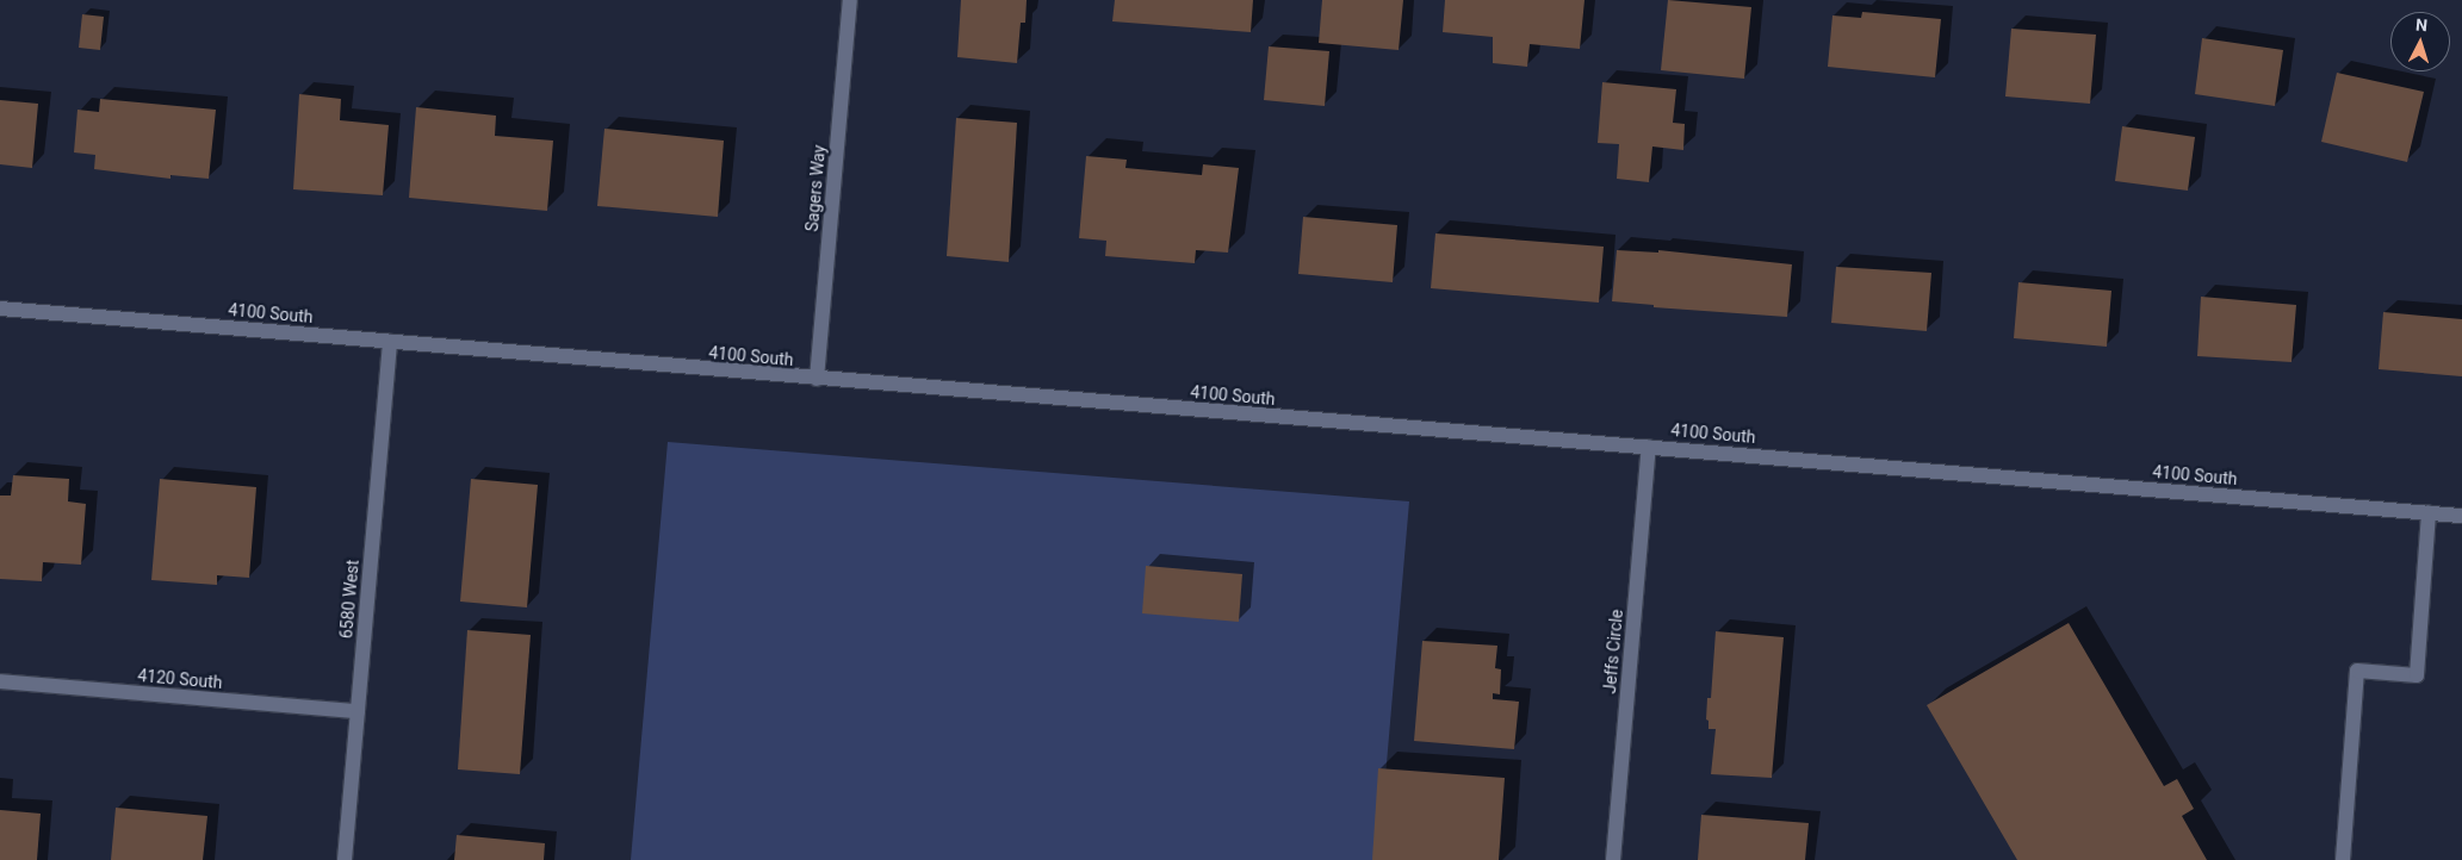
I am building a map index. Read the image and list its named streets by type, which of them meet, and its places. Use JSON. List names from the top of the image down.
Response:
{
  "streets": {
    "main road": [
      "Sagers Way",
      "4100 South",
      "6580 West",
      "Jeffs Circle",
      "4120 South"
    ]
  },
  "crossings": [
    ["Sagers Way", "4100 South"],
    ["4100 South", "6580 West"],
    ["4100 South", "Jeffs Circle"],
    ["6580 West", "4120 South"]
  ],
  "north": "top"
}
